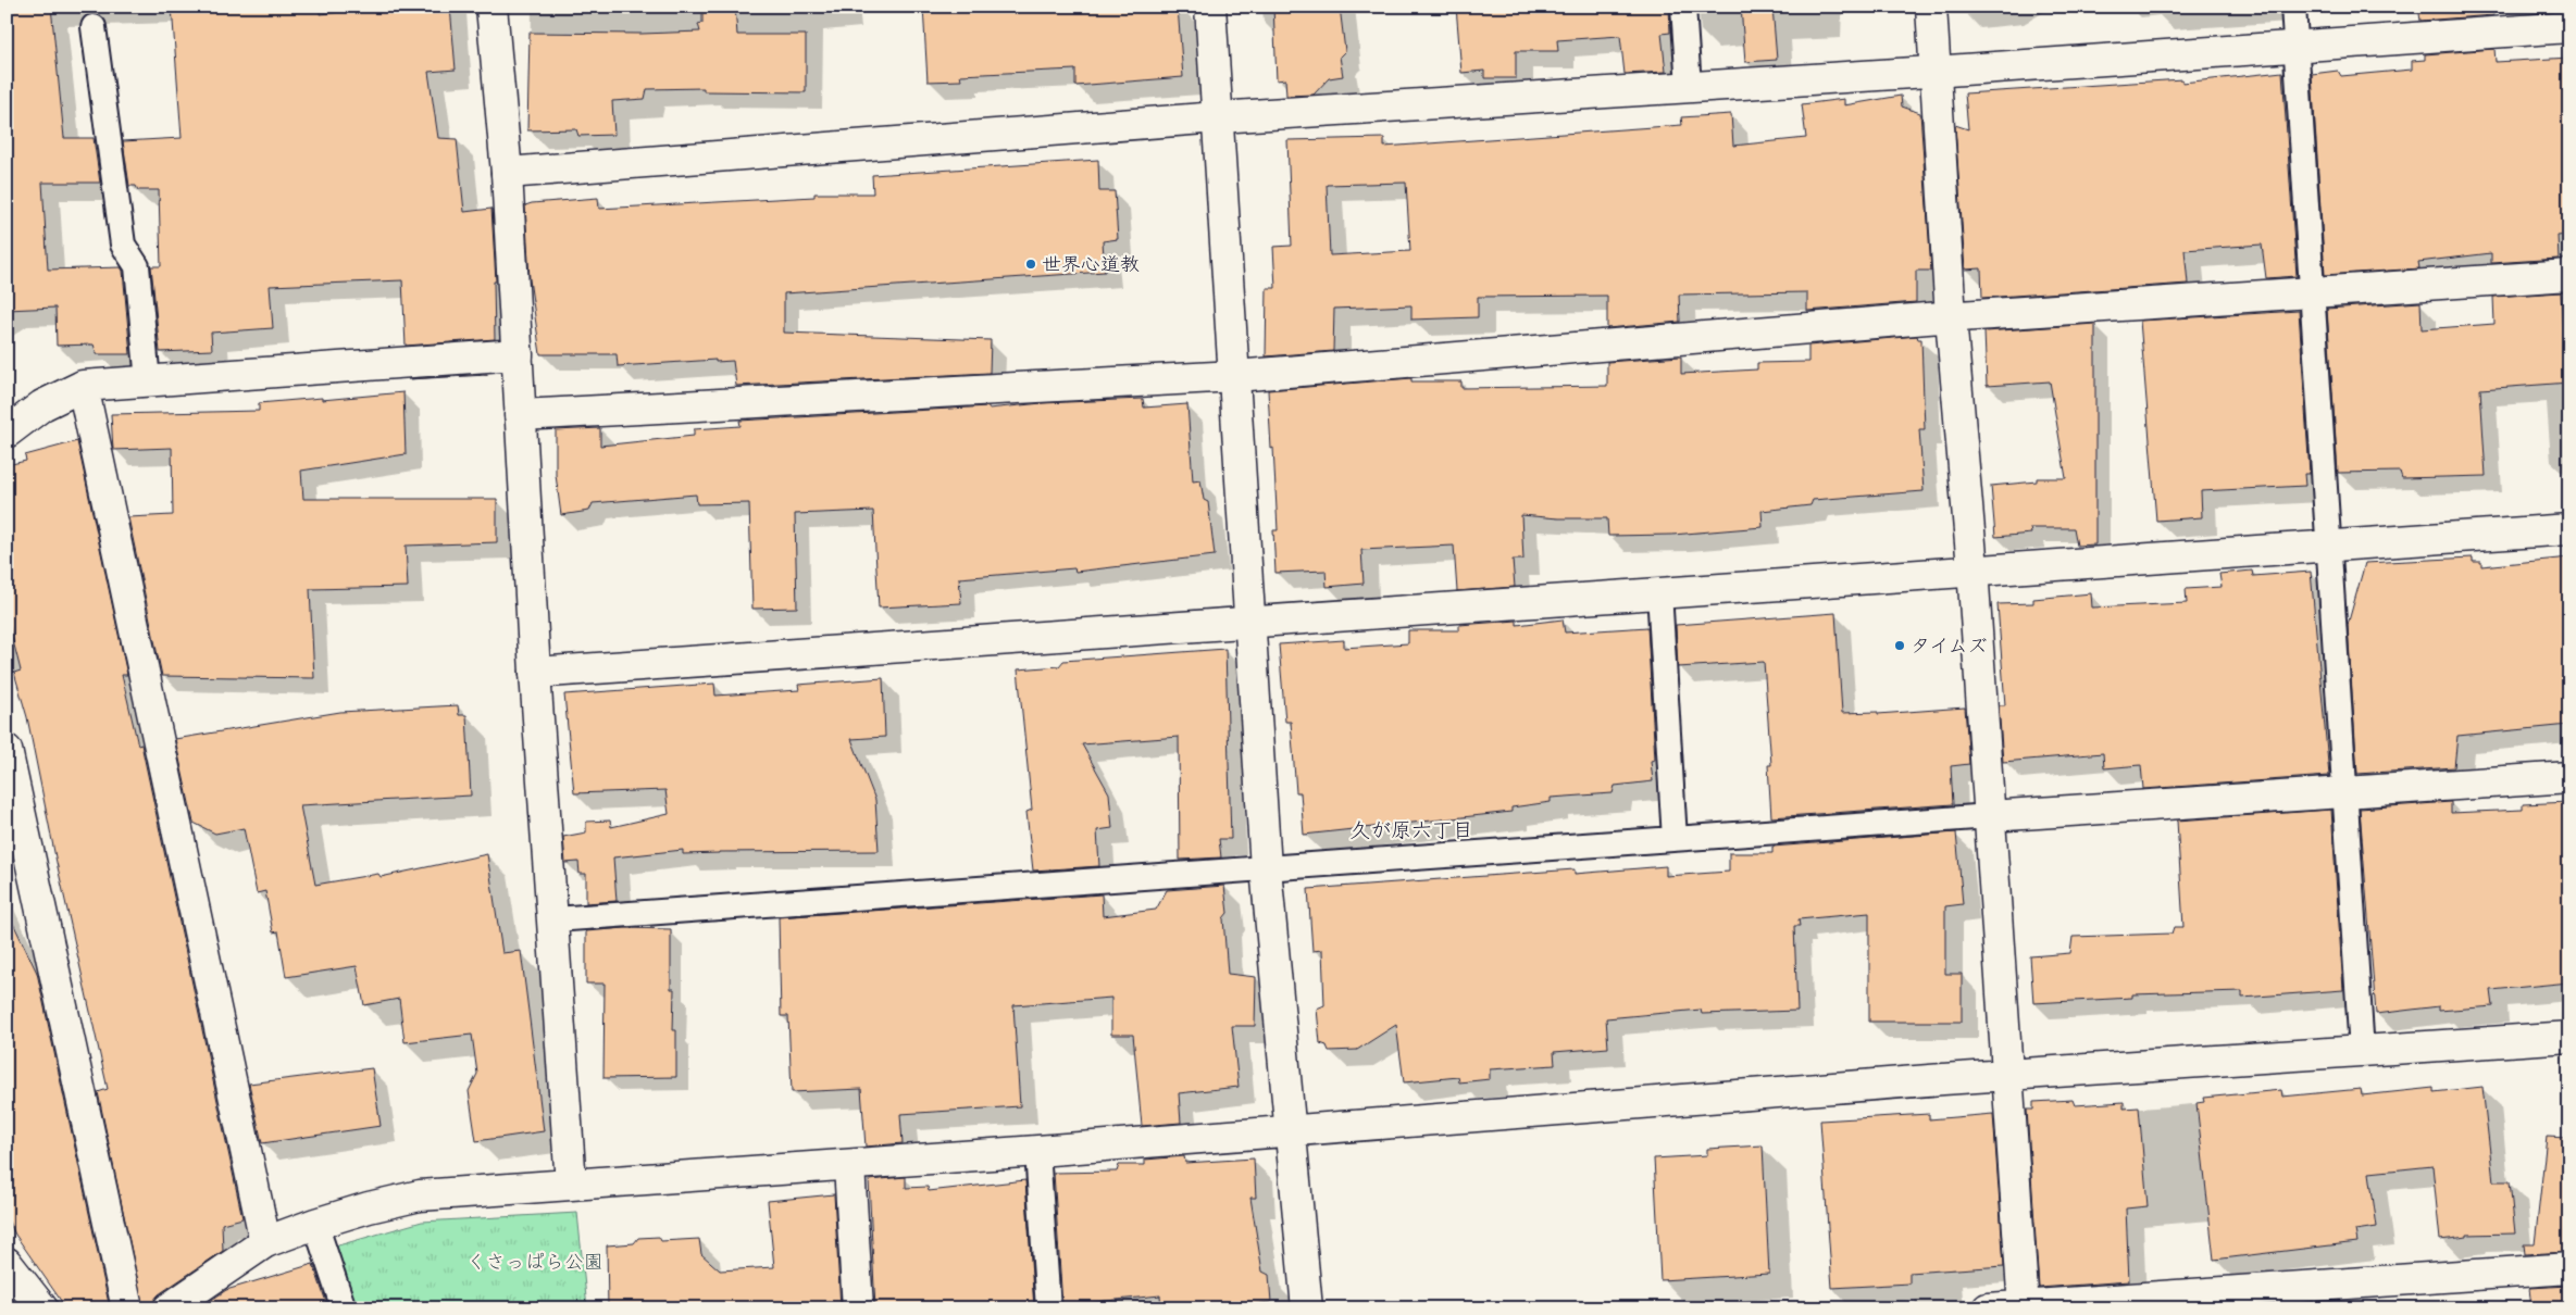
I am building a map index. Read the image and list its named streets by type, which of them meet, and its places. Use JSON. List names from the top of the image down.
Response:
{
  "districts": ["久が原六丁目"],
  "parks": ["くさっぱら公園"],
  "places": ["世界心道教", "タイムズ"]
}
